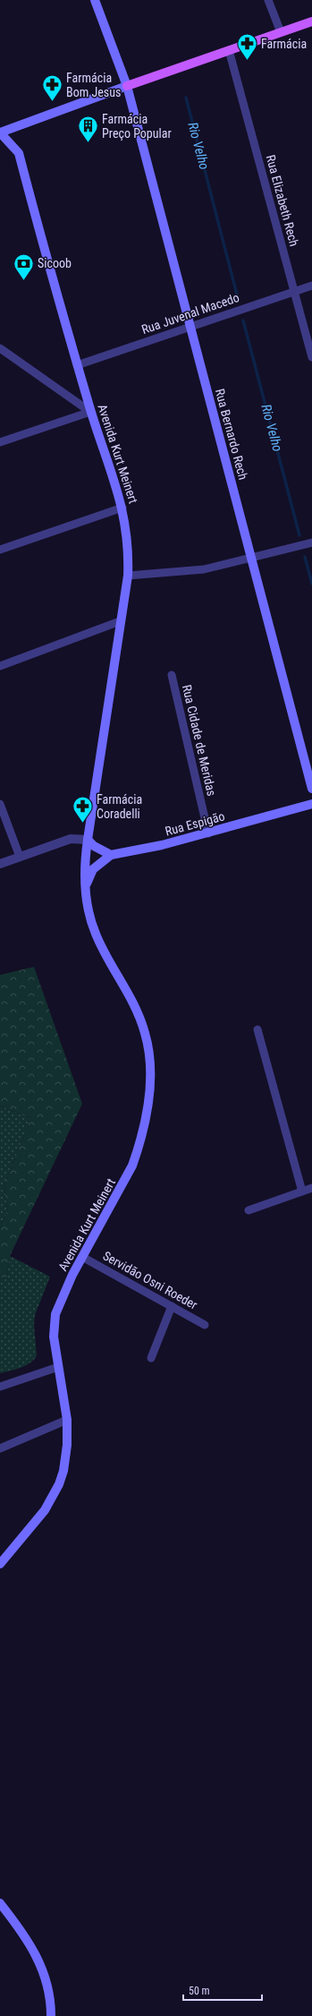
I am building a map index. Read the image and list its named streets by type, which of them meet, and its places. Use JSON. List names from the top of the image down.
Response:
{
  "streets": {
    "main road": ["Rua Bernardo Rech", "Avenida Kurt Meinert", "Rua Espigão"],
    "street": [
      "Rua Elizabeth Rech",
      "Rua Juvenal Macedo",
      "Rua Cidade de Meridas",
      "Servidão Osni Roeder"
    ]
  },
  "crossings": [
    ["Rua Elizabeth Rech", "Rua Juvenal Macedo"],
    ["Rua Juvenal Macedo", "Rua Bernardo Rech"],
    ["Rua Juvenal Macedo", "Avenida Kurt Meinert"],
    ["Avenida Kurt Meinert", "Servidão Osni Roeder"],
    ["Rua Cidade de Meridas", "Rua Espigão"]
  ],
  "water": ["Rio Velho"],
  "places": {
    "pharmacy": ["Farmácia", "Farmácia Bom Jesus", "Farmácia Coradelli"],
    "building": ["Farmácia Preço Popular"],
    "bank": ["Sicoob"]
  },
  "scale_bar": "50 m"
}
